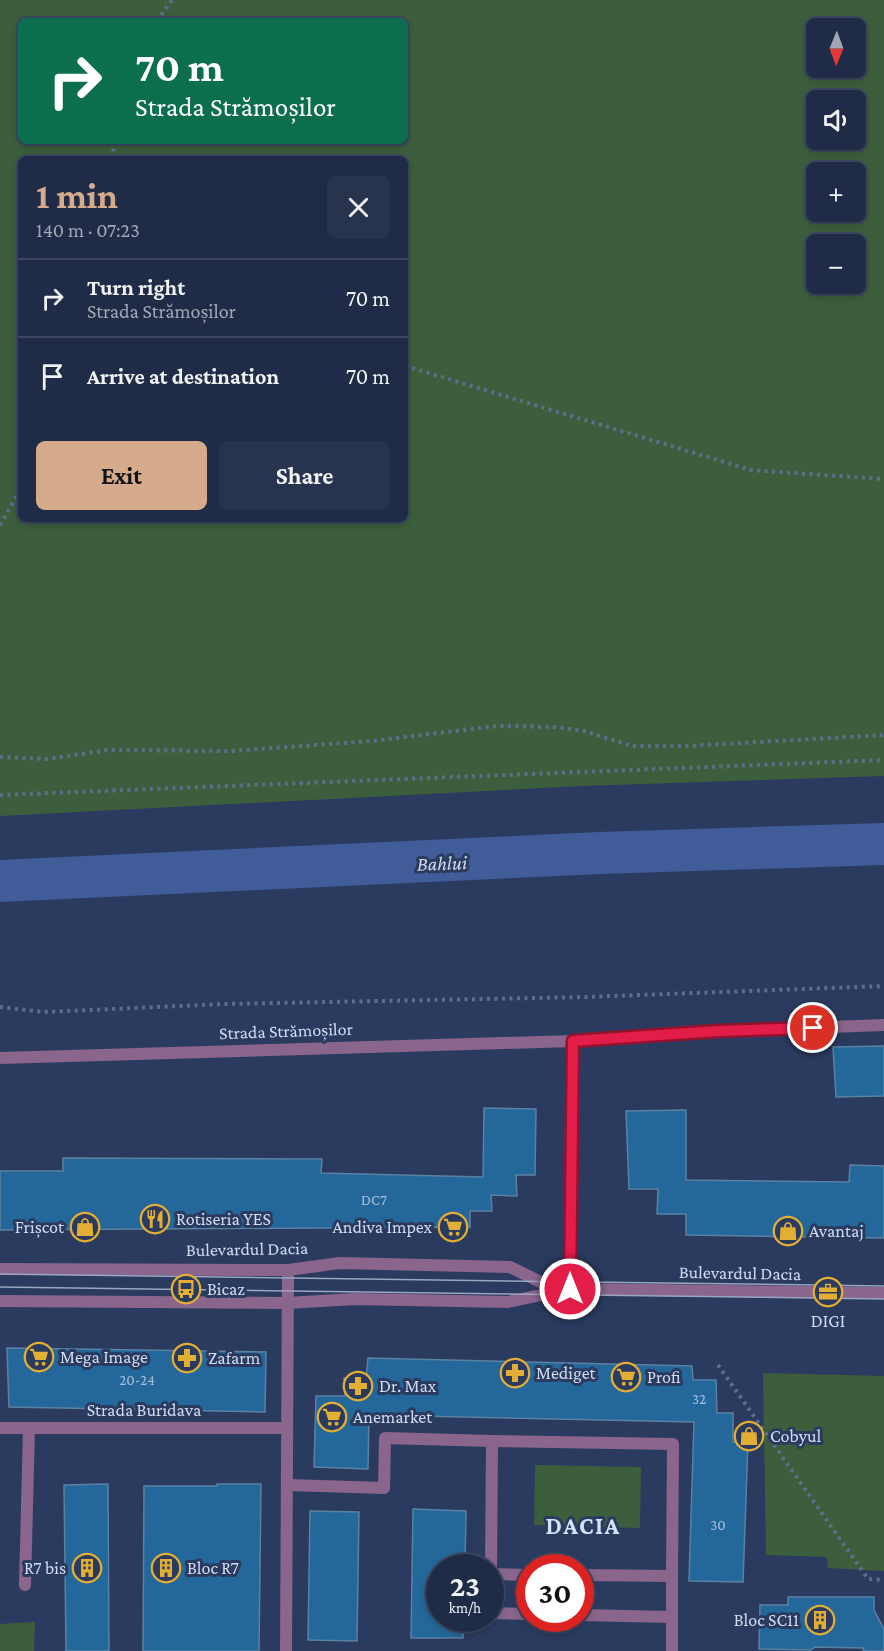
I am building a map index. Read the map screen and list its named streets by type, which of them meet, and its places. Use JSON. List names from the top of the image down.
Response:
{
  "streets": {
    "street": ["Strada Strămoșilor", "Bulevardul Dacia", "Strada Buridava"]
  },
  "districts": ["DACIA"],
  "water": ["Bahlui"],
  "places": {
    "restaurant": ["Rotiseria YES"],
    "shop": ["Frișcot", "Avantaj", "Cobyul"],
    "supermarket": [
      "Andiva Impex",
      "Mega Image",
      "Profi",
      "Anemarket"
    ],
    "bus stop": ["Bicaz"],
    "office": ["DIGI"],
    "pharmacy": ["Zafarm", "Mediget", "Dr. Max"],
    "building": ["R7 bis", "Bloc R7", "Bloc SC11"]
  },
  "house_numbers": [
    "DC7",
    "20-24",
    "32",
    "30"
  ],
  "north": "bottom",
  "page": {
    "map_buttons": ["+", "−"],
    "turn": ["70 m", "Strada Strămoșilor"],
    "heading": ["1 min", "140 m · 07:23"],
    "list": [
      {
        "name": "Turn right",
        "note": "Strada Strămoșilor",
        "value": "70 m"
      },
      {
        "name": "Arrive at destination",
        "value": "70 m"
      }
    ],
    "buttons": ["Exit", "Share"],
    "speed": "23 km/h",
    "limit": "30"
  }
}
